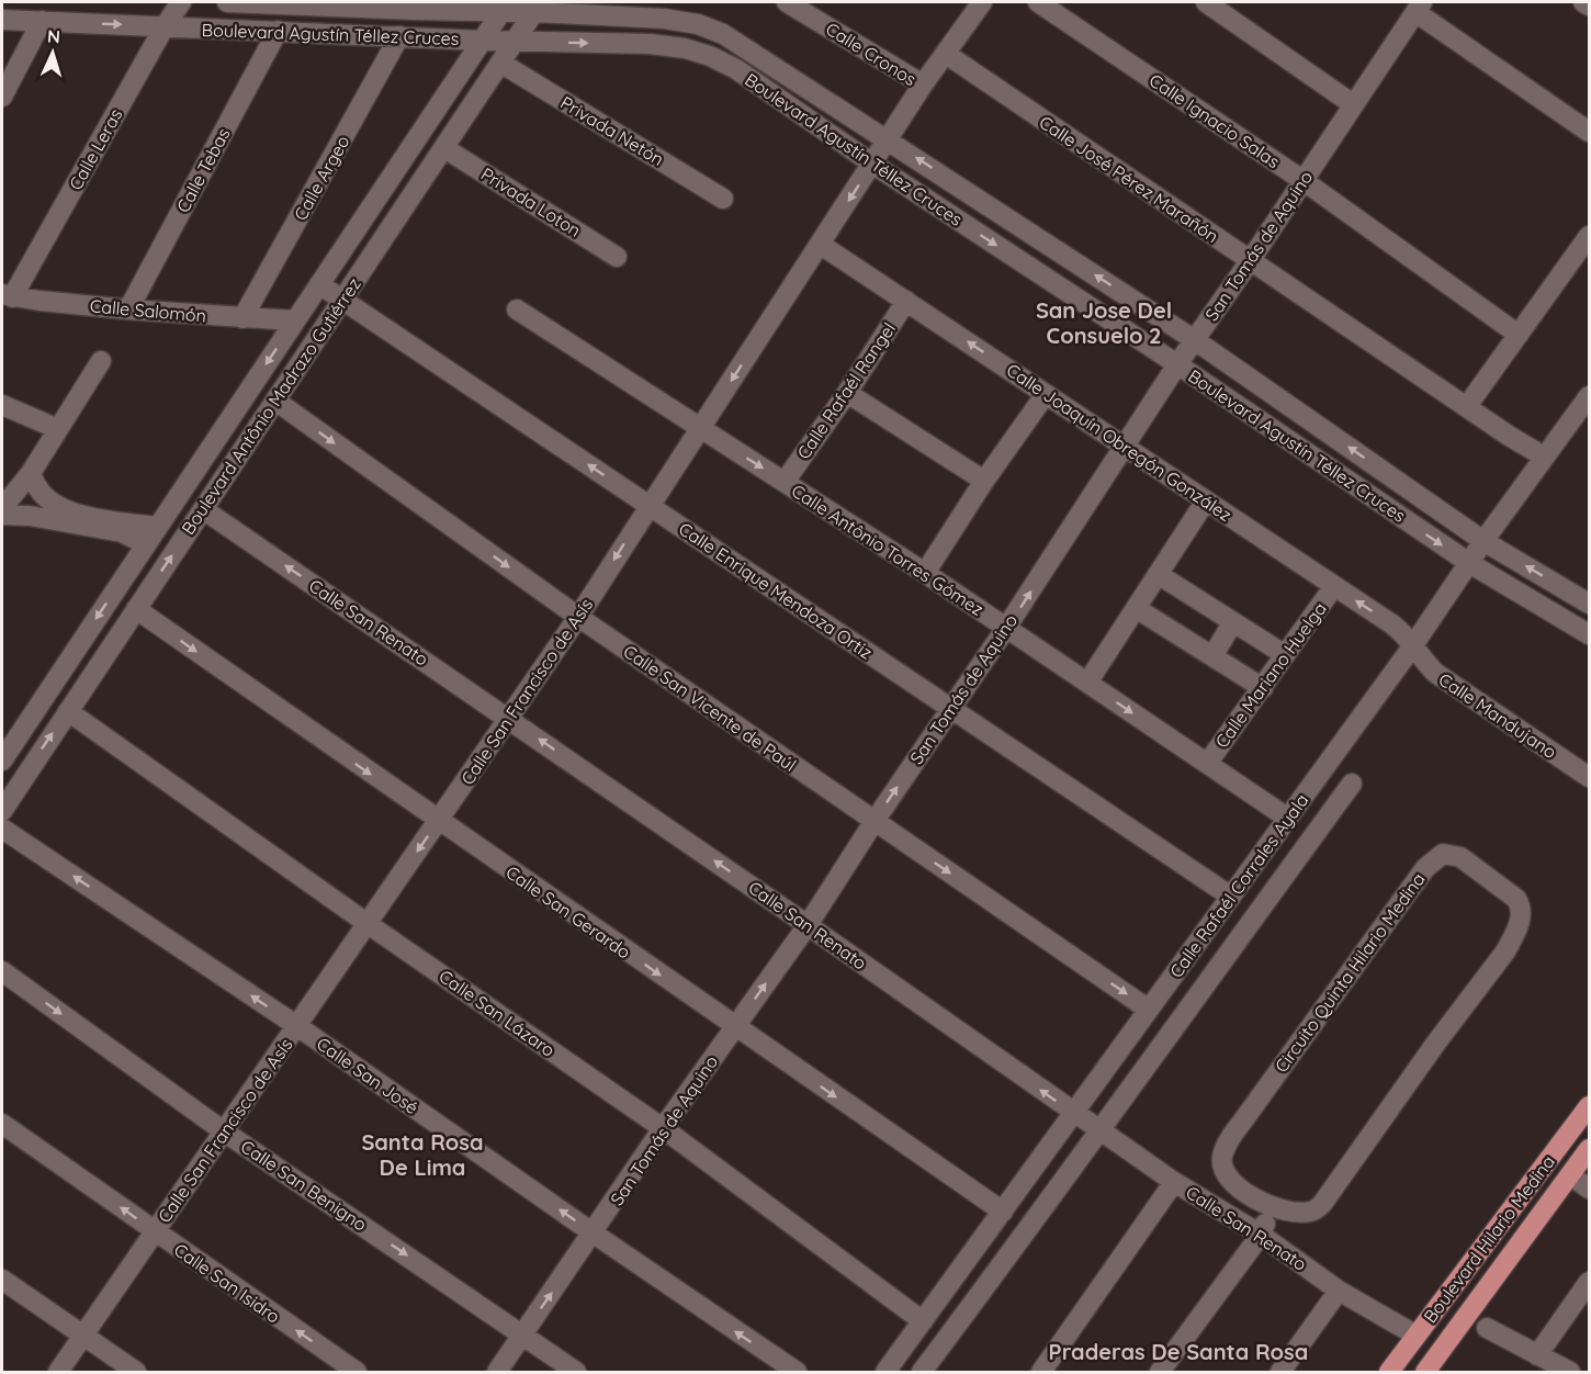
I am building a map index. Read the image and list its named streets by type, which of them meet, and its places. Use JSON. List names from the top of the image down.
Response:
{
  "streets": {
    "main road": ["Boulevard Hilario Medina"],
    "street": [
      "Boulevard Agustín Téllez Cruces",
      "Calle Cronos",
      "Calle Ignacio Salas",
      "Privada Netón",
      "Calle Leras",
      "Calle Tebas",
      "Calle Argeo",
      "Calle José Pérez Marañón",
      "Privada Loton",
      "San Tomás de Aquino",
      "Calle Salomón",
      "Calle Rafaél Rangel",
      "Boulevard Antônio Madrazo Gutiérrez",
      "Calle Joaquín Obregón González",
      "Calle Antônio Torres Gómez",
      "Calle Enrique Mendoza Ortiz",
      "Calle San Renato",
      "Calle Mariano Huelga",
      "Calle San Francisco de Asís",
      "Calle San Vicente de Paúl",
      "Calle Mandujano",
      "Calle Rafaél Corrales Ayala",
      "Calle San Gerardo",
      "Circuito Quinta Hilario Medina",
      "Calle San Lázaro",
      "Calle San José",
      "Calle San Benigno",
      "Calle San Isidro"
    ]
  },
  "crossings": [
    ["Boulevard Agustín Téllez Cruces", "Calle Leras"],
    ["Boulevard Agustín Téllez Cruces", "Calle Tebas"],
    ["Boulevard Agustín Téllez Cruces", "Calle Argeo"],
    ["Boulevard Agustín Téllez Cruces", "San Tomás de Aquino"],
    ["Boulevard Agustín Téllez Cruces", "Boulevard Antônio Madrazo Gutiérrez"],
    ["Boulevard Agustín Téllez Cruces", "Calle San Francisco de Asís"],
    ["Boulevard Agustín Téllez Cruces", "Calle Rafaél Corrales Ayala"],
    ["Calle Cronos", "Calle San Francisco de Asís"],
    ["Calle Ignacio Salas", "San Tomás de Aquino"],
    ["Privada Netón", "Boulevard Antônio Madrazo Gutiérrez"],
    ["Calle Leras", "Calle Salomón"],
    ["Calle Tebas", "Calle Salomón"],
    ["Calle Argeo", "Calle Salomón"],
    ["Calle José Pérez Marañón", "San Tomás de Aquino"],
    ["Calle José Pérez Marañón", "Calle San Francisco de Asís"],
    ["Calle José Pérez Marañón", "Calle Rafaél Corrales Ayala"],
    ["Privada Loton", "Boulevard Antônio Madrazo Gutiérrez"],
    ["San Tomás de Aquino", "Calle Joaquín Obregón González"],
    ["San Tomás de Aquino", "Calle Antônio Torres Gómez"],
    ["San Tomás de Aquino", "Calle Enrique Mendoza Ortiz"],
    ["San Tomás de Aquino", "Calle San Renato"],
    ["San Tomás de Aquino", "Calle San Vicente de Paúl"],
    ["San Tomás de Aquino", "Calle San Gerardo"],
    ["San Tomás de Aquino", "Calle San Lázaro"],
    ["San Tomás de Aquino", "Calle San José"],
    ["San Tomás de Aquino", "Calle San Benigno"],
    ["Calle Salomón", "Boulevard Antônio Madrazo Gutiérrez"],
    ["Calle Rafaél Rangel", "Calle Joaquín Obregón González"],
    ["Calle Rafaél Rangel", "Calle Antônio Torres Gómez"],
    ["Boulevard Antônio Madrazo Gutiérrez", "Calle Enrique Mendoza Ortiz"],
    ["Boulevard Antônio Madrazo Gutiérrez", "Calle San Renato"],
    ["Boulevard Antônio Madrazo Gutiérrez", "Calle San Vicente de Paúl"],
    ["Boulevard Antônio Madrazo Gutiérrez", "Calle San Gerardo"],
    ["Boulevard Antônio Madrazo Gutiérrez", "Calle San Lázaro"],
    ["Calle Joaquín Obregón González", "Calle Mariano Huelga"],
    ["Calle Joaquín Obregón González", "Calle San Francisco de Asís"],
    ["Calle Joaquín Obregón González", "Calle Mandujano"],
    ["Calle Joaquín Obregón González", "Calle Rafaél Corrales Ayala"],
    ["Calle Antônio Torres Gómez", "Calle Mariano Huelga"],
    ["Calle Antônio Torres Gómez", "Calle San Francisco de Asís"],
    ["Calle Antônio Torres Gómez", "Calle Rafaél Corrales Ayala"],
    ["Calle Enrique Mendoza Ortiz", "Calle San Francisco de Asís"],
    ["Calle Enrique Mendoza Ortiz", "Calle Rafaél Corrales Ayala"],
    ["Calle San Renato", "Calle San Francisco de Asís"],
    ["Calle San Renato", "Calle Rafaél Corrales Ayala"],
    ["Calle San Renato", "Boulevard Hilario Medina"],
    ["Calle San Francisco de Asís", "Calle San Vicente de Paúl"],
    ["Calle San Francisco de Asís", "Calle San Gerardo"],
    ["Calle San Francisco de Asís", "Calle San Lázaro"],
    ["Calle San Francisco de Asís", "Calle San José"],
    ["Calle San Francisco de Asís", "Calle San Benigno"],
    ["Calle San Francisco de Asís", "Calle San Isidro"],
    ["Calle San Vicente de Paúl", "Calle Rafaél Corrales Ayala"],
    ["Calle Mandujano", "Calle Rafaél Corrales Ayala"],
    ["Calle Rafaél Corrales Ayala", "Calle San Gerardo"],
    ["Calle Rafaél Corrales Ayala", "Calle San Lázaro"]
  ],
  "one_way": [
    "Calle San Renato",
    "Calle San Vicente de Paúl",
    "Calle San Gerardo",
    "Calle San José",
    "Calle San Benigno"
  ],
  "districts": ["San Jose Del Consuelo 2", "Santa Rosa De Lima", "Praderas De Santa Rosa"],
  "north": "top"
}
